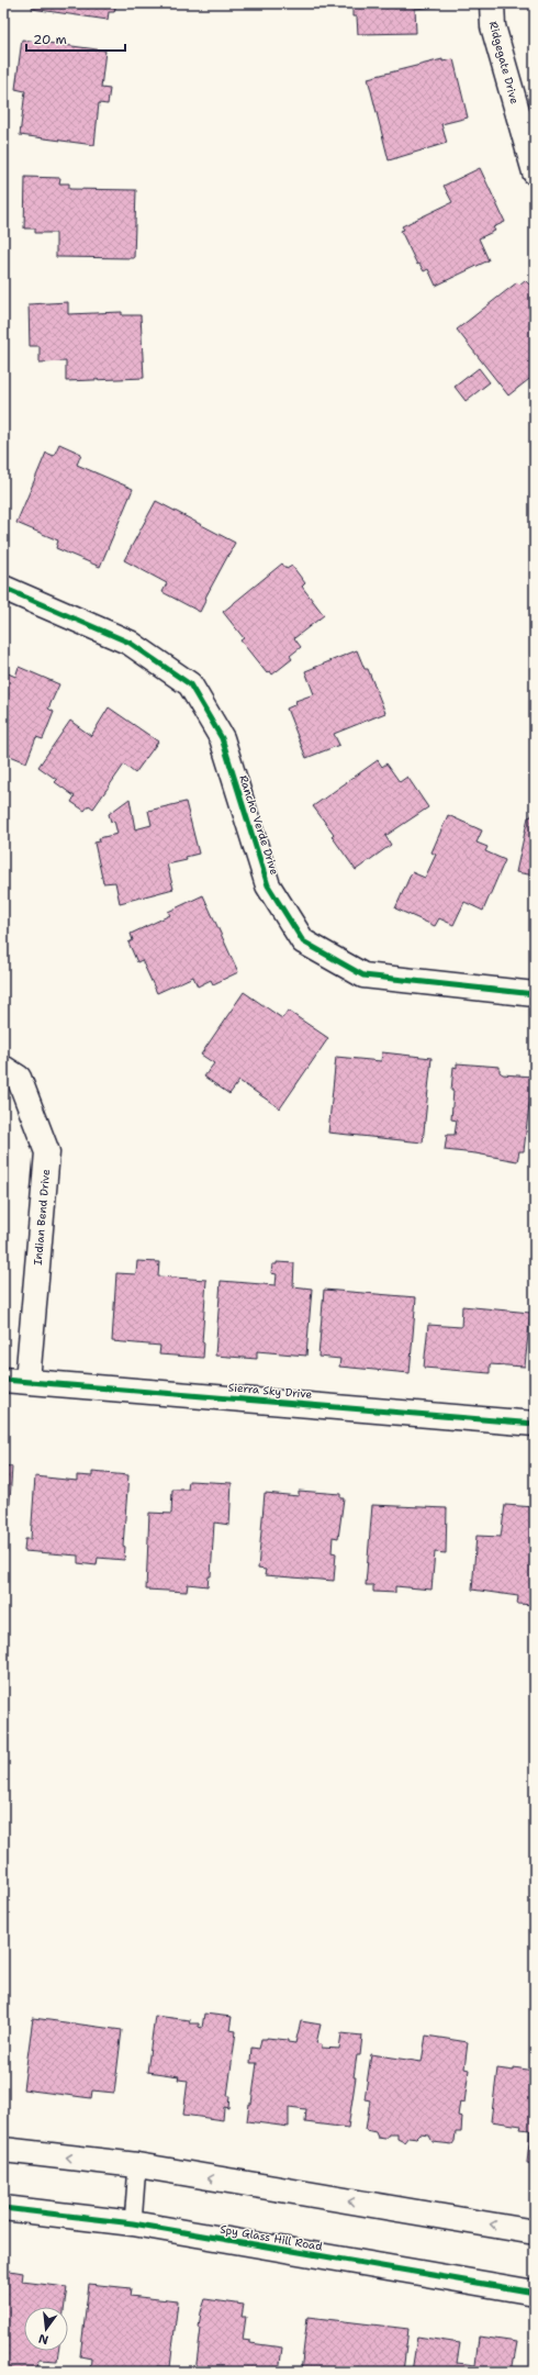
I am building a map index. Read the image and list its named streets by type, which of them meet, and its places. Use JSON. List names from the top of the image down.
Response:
{
  "streets": {
    "street": [
      "Ridgegate Drive",
      "Rancho Verde Drive",
      "Indian Bend Drive",
      "Sierra Sky Drive",
      "Spy Glass Hill Road"
    ]
  },
  "crossings": [
    ["Indian Bend Drive", "Sierra Sky Drive"]
  ],
  "scale_bar": "20 m",
  "north": "bottom"
}
